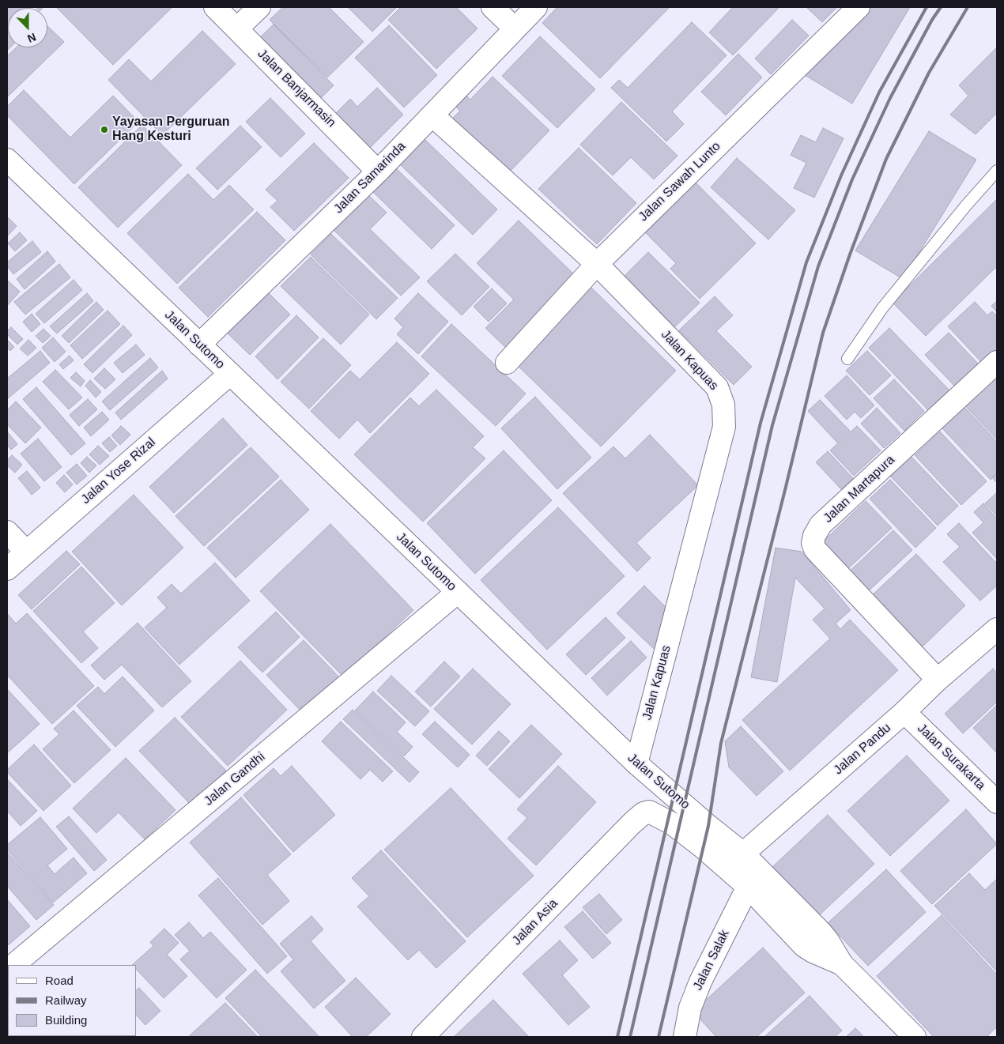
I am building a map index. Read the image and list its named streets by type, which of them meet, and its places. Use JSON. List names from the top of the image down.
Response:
{
  "streets": {
    "street": [
      "Jalan Banjarmasin",
      "Jalan Samarinda",
      "Jalan Sawah Lunto",
      "Jalan Sutomo",
      "Jalan Kapuas",
      "Jalan Yose Rizal",
      "Jalan Martapura",
      "Jalan Pandu",
      "Jalan Surakarta",
      "Jalan Gandhi",
      "Jalan Asia",
      "Jalan Salak"
    ]
  },
  "crossings": [
    ["Jalan Banjarmasin", "Jalan Samarinda"],
    ["Jalan Samarinda", "Jalan Sutomo"],
    ["Jalan Samarinda", "Jalan Kapuas"],
    ["Jalan Sawah Lunto", "Jalan Kapuas"],
    ["Jalan Sutomo", "Jalan Kapuas"],
    ["Jalan Sutomo", "Jalan Yose Rizal"],
    ["Jalan Sutomo", "Jalan Pandu"],
    ["Jalan Sutomo", "Jalan Gandhi"],
    ["Jalan Sutomo", "Jalan Asia"],
    ["Jalan Sutomo", "Jalan Salak"],
    ["Jalan Martapura", "Jalan Pandu"],
    ["Jalan Pandu", "Jalan Surakarta"]
  ],
  "places": ["Yayasan Perguruan Hang Kesturi"],
  "legend": ["Road", "Railway", "Building"],
  "north": "bottom"
}
